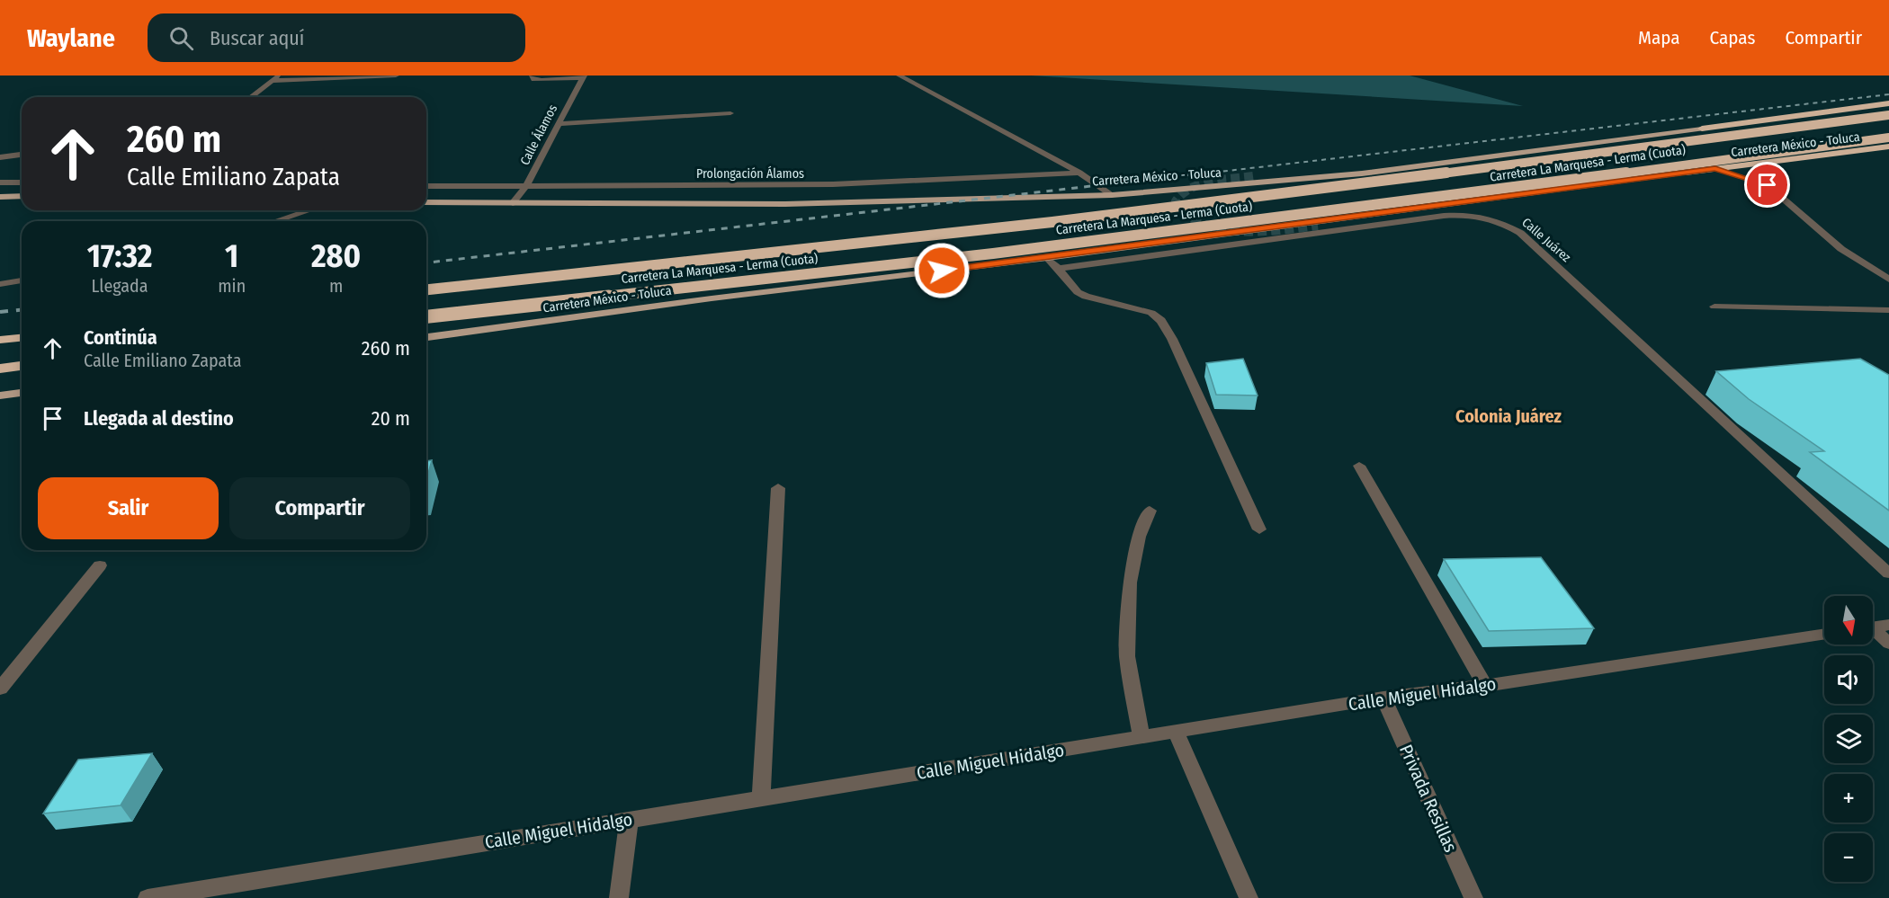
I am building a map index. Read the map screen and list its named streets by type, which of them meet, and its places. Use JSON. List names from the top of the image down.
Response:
{
  "streets": {
    "highway": ["Carretera México - Toluca", "Carretera La Marquesa - Lerma (Cuota)"],
    "street": [
      "Calle Álamos",
      "Prolongación Álamos",
      "Calle Juárez",
      "Calle Miguel Hidalgo",
      "Privada Resillas"
    ]
  },
  "crossings": [
    ["Calle Álamos", "Carretera México - Toluca"],
    ["Calle Álamos", "Prolongación Álamos"],
    ["Calle Miguel Hidalgo", "Privada Resillas"]
  ],
  "districts": ["Colonia Juárez"],
  "north": "bottom",
  "page": {
    "header": "Waylane",
    "search": "Buscar aquí",
    "nav": ["Mapa", "Capas", "Compartir"],
    "turn": ["260 m", "Calle Emiliano Zapata"],
    "eta": [
      "17:32",
      "Llegada",
      "1",
      "min",
      "280",
      "m"
    ],
    "list": [
      {
        "name": "Continúa",
        "note": "Calle Emiliano Zapata",
        "value": "260 m"
      },
      {
        "name": "Llegada al destino",
        "value": "20 m"
      }
    ],
    "buttons": ["Salir", "Compartir"],
    "map_buttons": ["+", "−"]
  }
}
